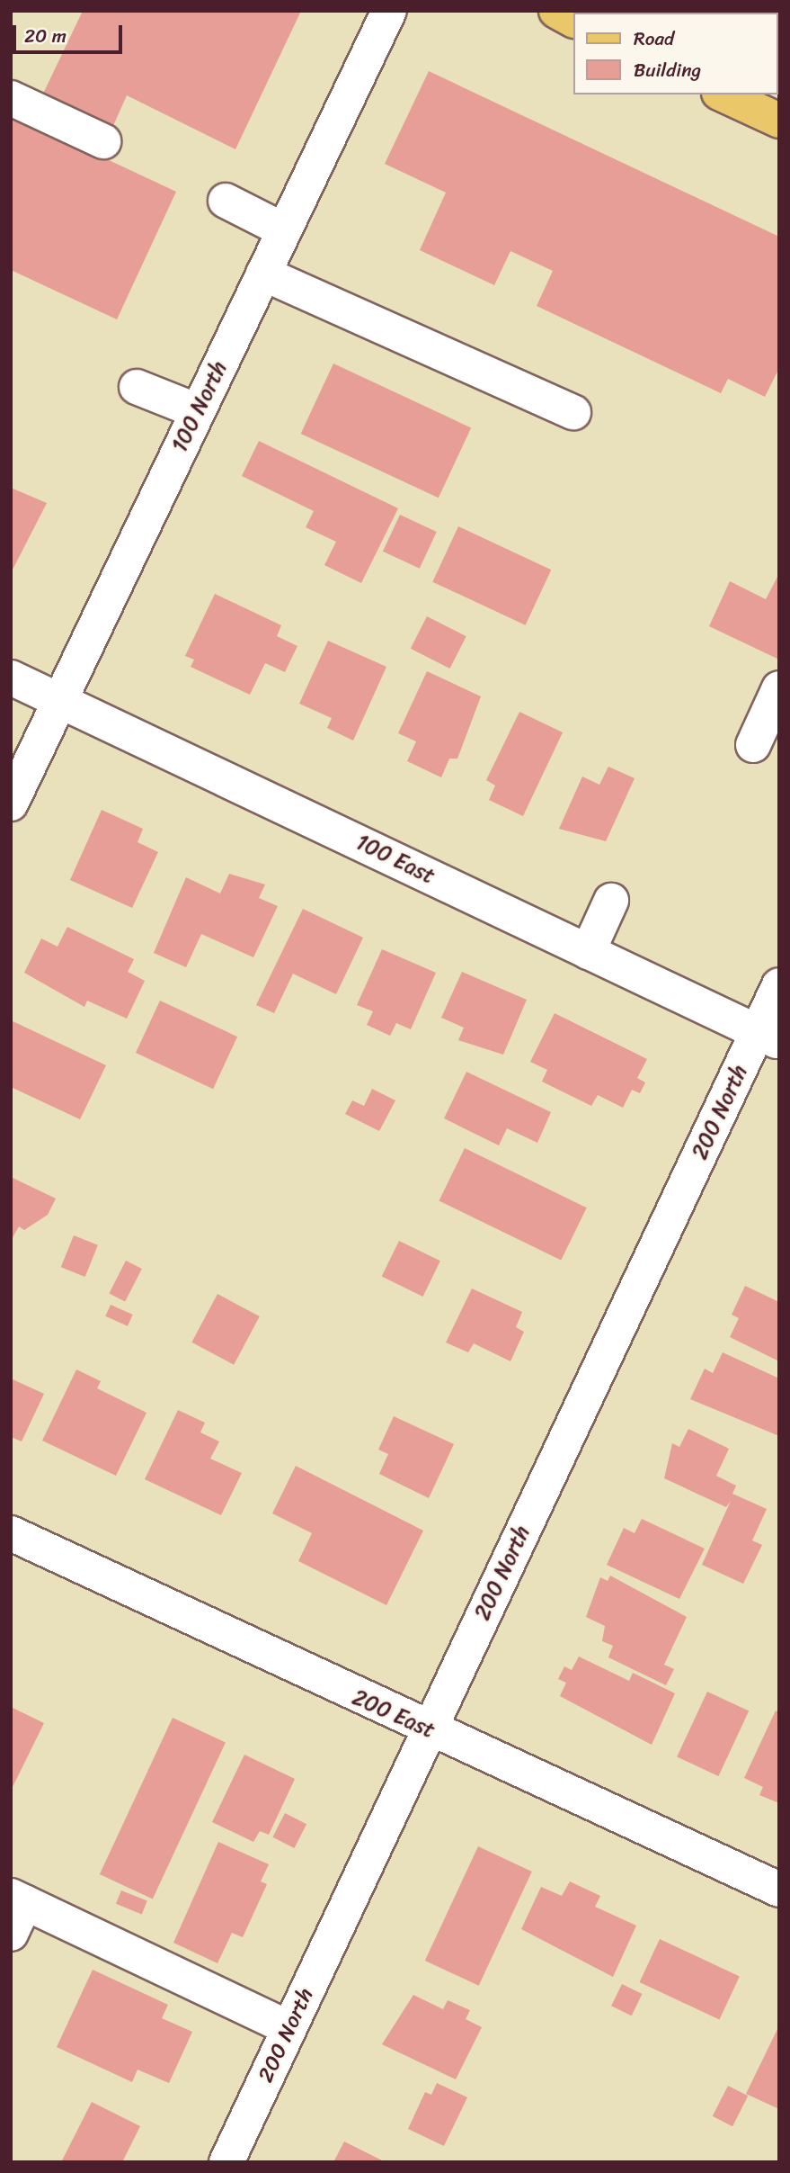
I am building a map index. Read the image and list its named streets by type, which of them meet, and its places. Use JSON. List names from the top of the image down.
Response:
{
  "streets": {
    "street": [
      "100 North",
      "100 East",
      "200 North",
      "200 East"
    ]
  },
  "crossings": [
    ["100 North", "100 East"],
    ["100 East", "200 North"],
    ["200 North", "200 East"]
  ],
  "legend": ["Road", "Building"],
  "scale_bar": "20 m"
}
